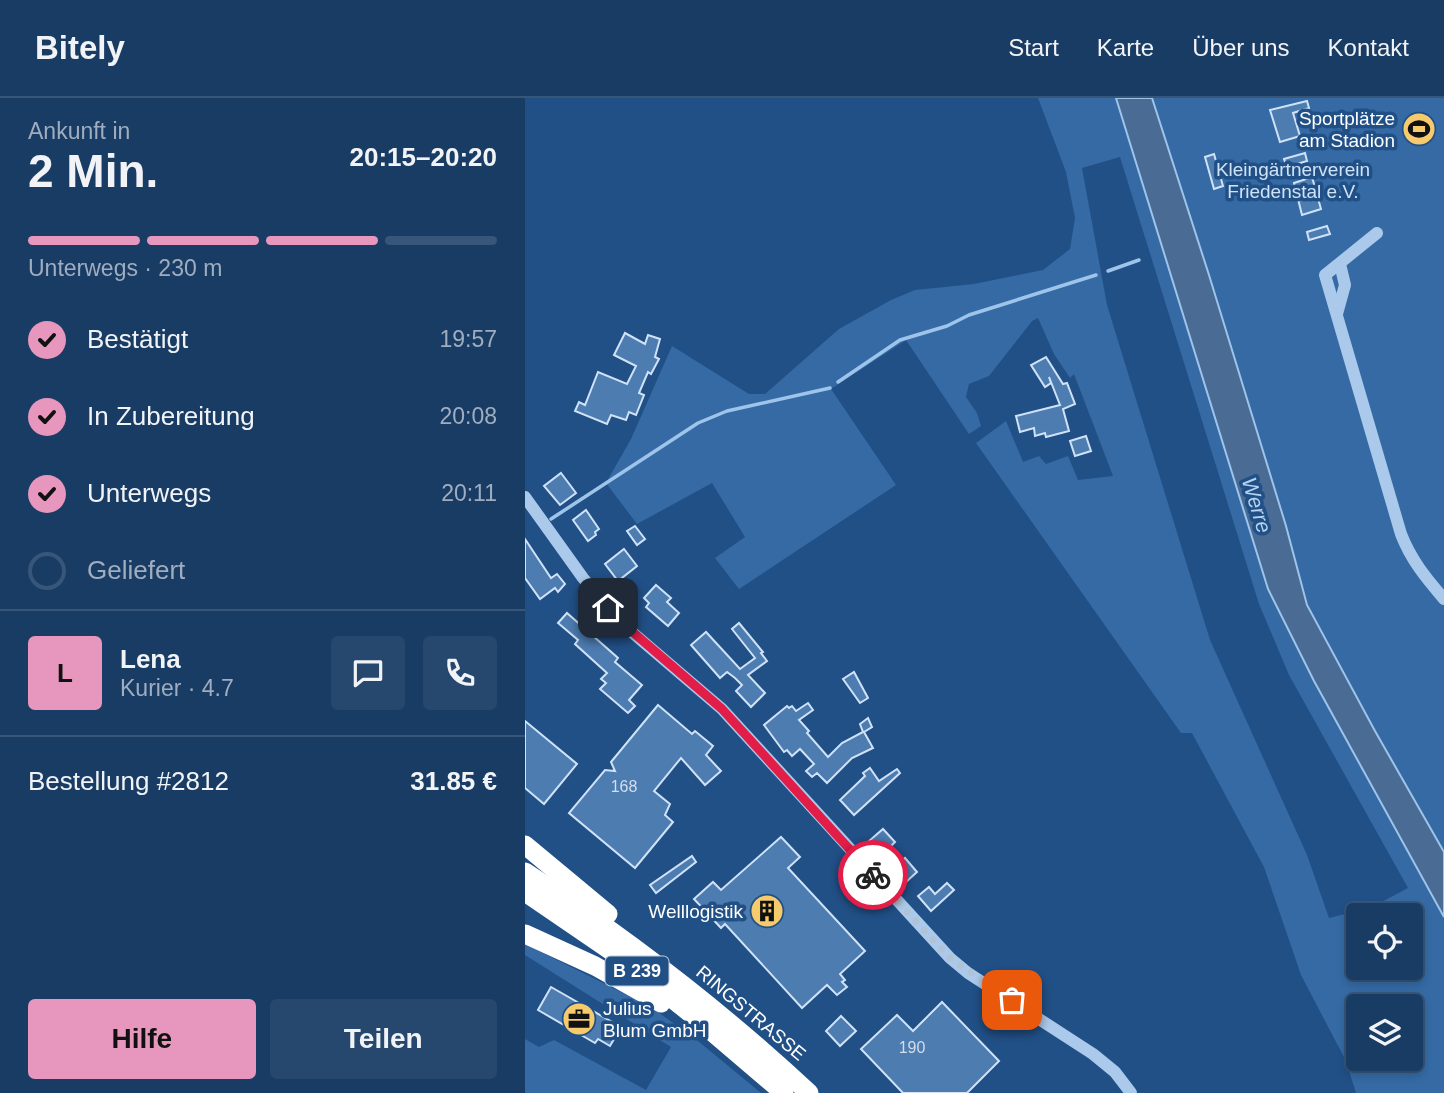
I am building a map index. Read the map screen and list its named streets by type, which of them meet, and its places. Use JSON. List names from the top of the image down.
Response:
{
  "streets": {
    "highway": ["B 239", "RINGSTRASSE"]
  },
  "water": ["Werre"],
  "parks": ["Kleingärtnerverein Friedenstal e.V."],
  "places": {
    "sports": ["Sportplätze am Stadion"],
    "building": ["Welllogistik"],
    "office": ["Julius Blum GmbH"]
  },
  "house_numbers": ["168", "190"],
  "page": {
    "header": "Bitely",
    "nav": [
      "Start",
      "Karte",
      "Über uns",
      "Kontakt"
    ],
    "heading": ["2 Min.", "Ankunft in", "20:15–20:20"],
    "panel": [
      "Lena",
      "Kurier · 4.7",
      "Bestellung #2812",
      "31.85 €"
    ],
    "bar": "Unterwegs · 230 m",
    "list": [
      ["Bestätigt", "19:57"],
      ["In Zubereitung", "20:08"],
      ["Unterwegs", "20:11"],
      "Geliefert"
    ],
    "round": "L",
    "buttons": ["Hilfe", "Teilen"]
  }
}
